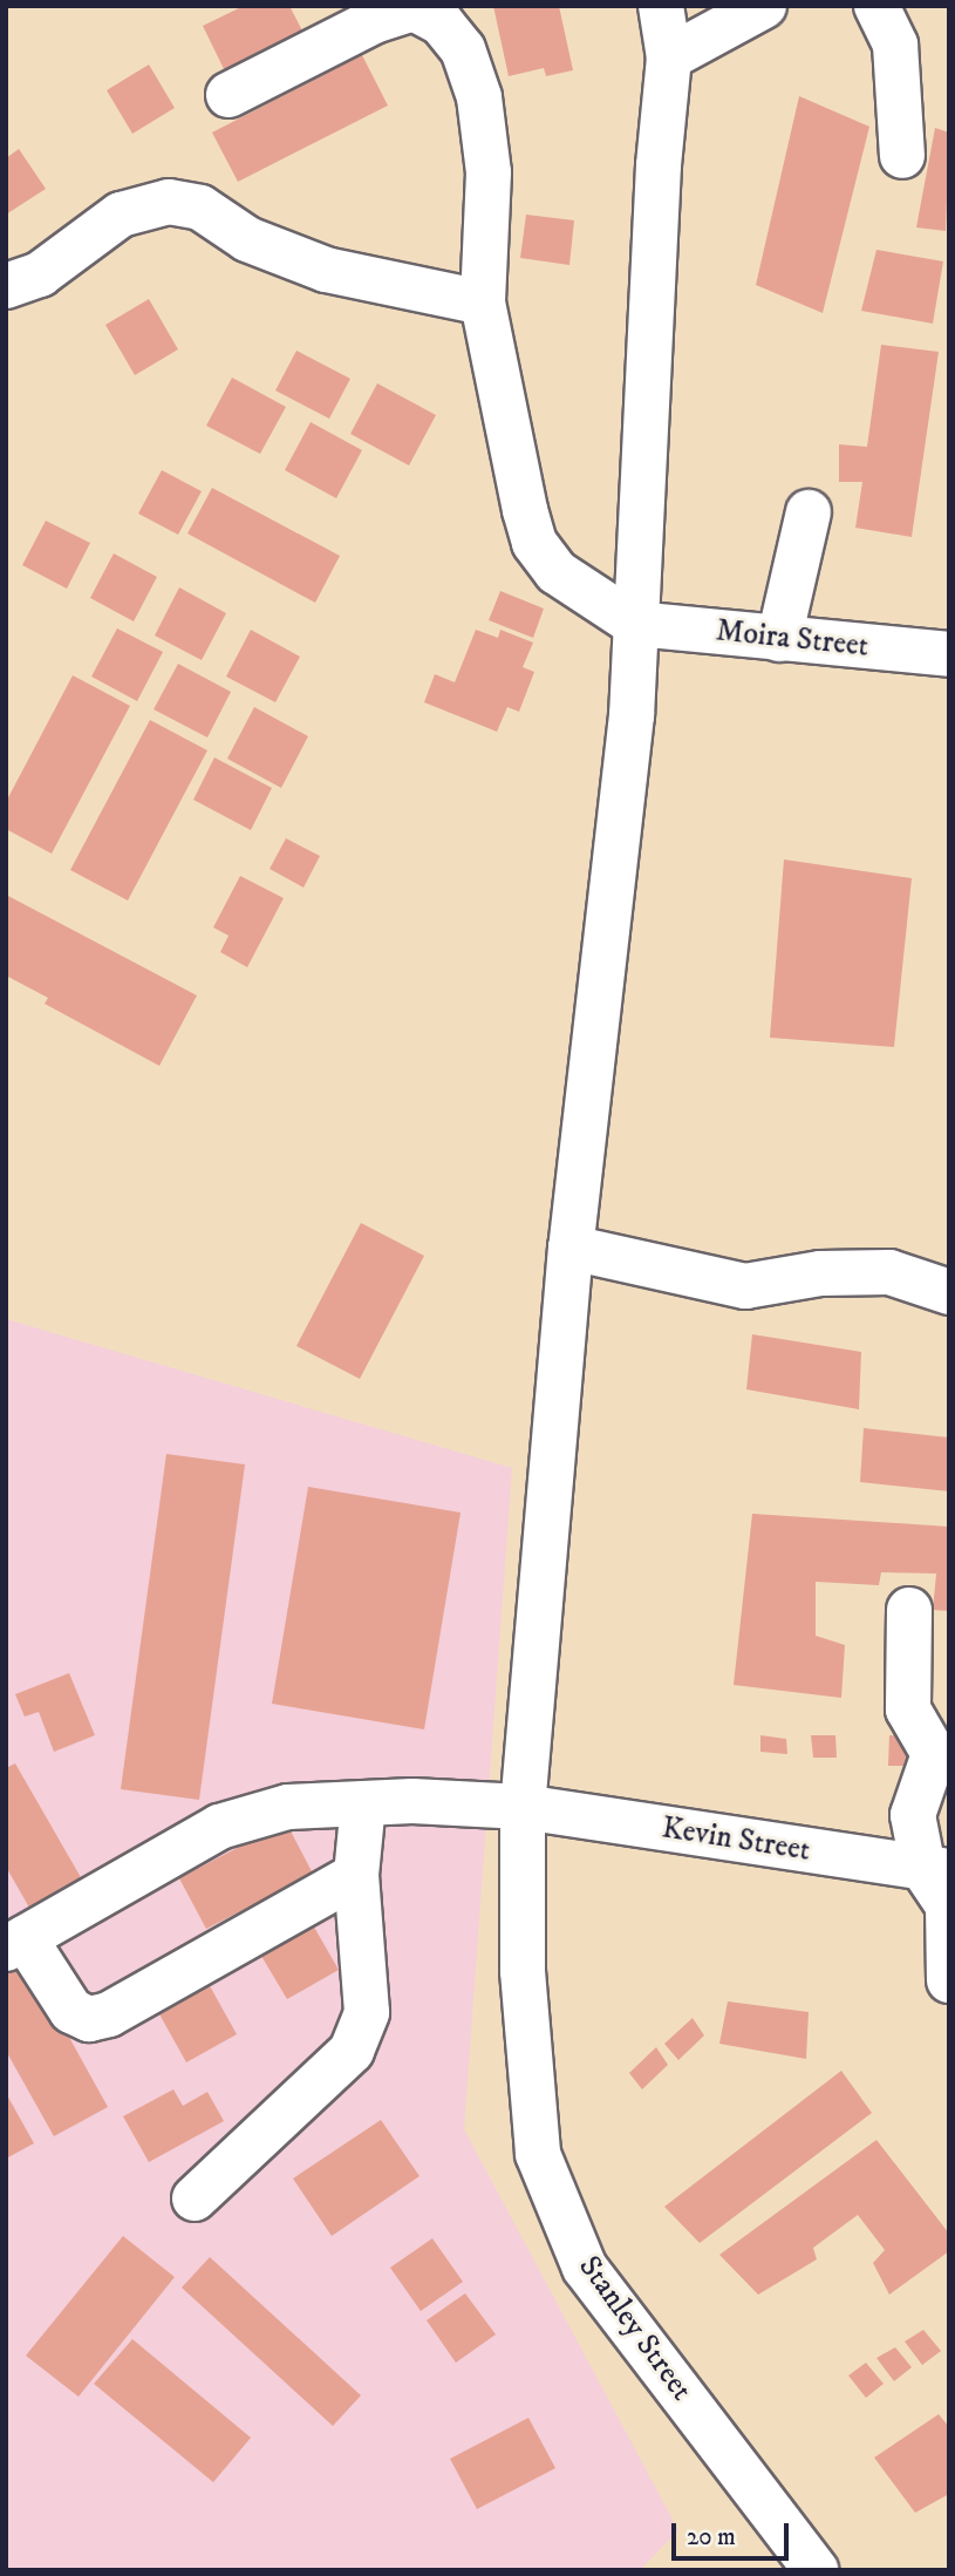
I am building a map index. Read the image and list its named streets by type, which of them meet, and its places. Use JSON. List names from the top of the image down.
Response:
{
  "streets": {
    "street": ["Moira Street", "Kevin Street", "Stanley Street"]
  },
  "crossings": [
    ["Moira Street", "Stanley Street"],
    ["Kevin Street", "Stanley Street"]
  ],
  "scale_bar": "20 m"
}
